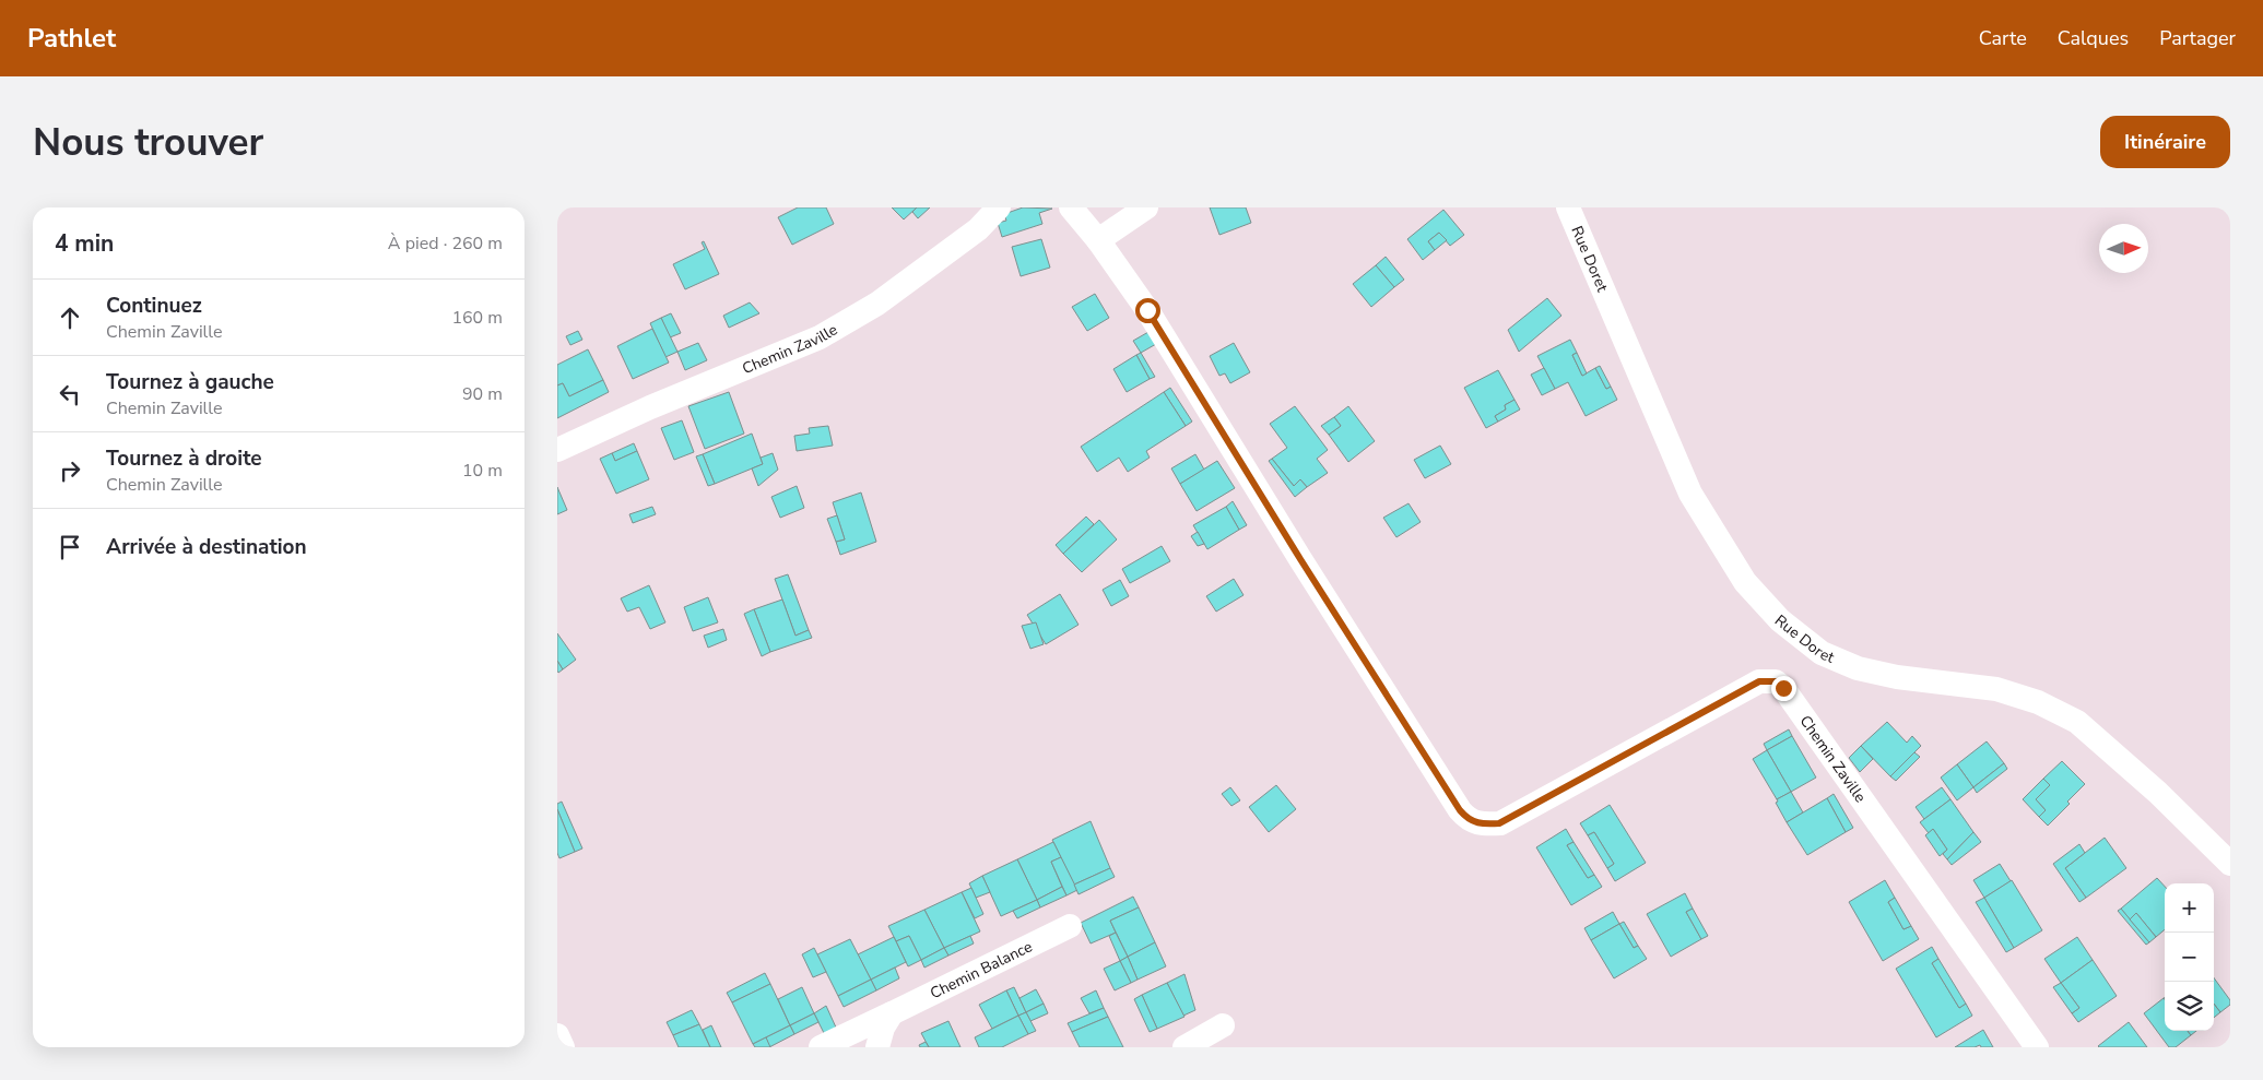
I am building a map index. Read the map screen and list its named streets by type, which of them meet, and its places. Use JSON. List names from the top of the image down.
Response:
{
  "streets": {
    "street": ["Rue Doret", "Chemin Zaville", "Chemin Balance"]
  },
  "north": "right",
  "page": {
    "header": "Pathlet",
    "nav": ["Carte", "Calques", "Partager"],
    "buttons": "Itinéraire",
    "title": "Nous trouver",
    "heading": ["4 min", "À pied · 260 m"],
    "list": [
      ["Continuez", "Chemin Zaville", "160 m"],
      ["Tournez à gauche", "Chemin Zaville", "90 m"],
      ["Tournez à droite", "Chemin Zaville", "10 m"],
      "Arrivée à destination"
    ],
    "map_buttons": ["+", "−"]
  }
}
